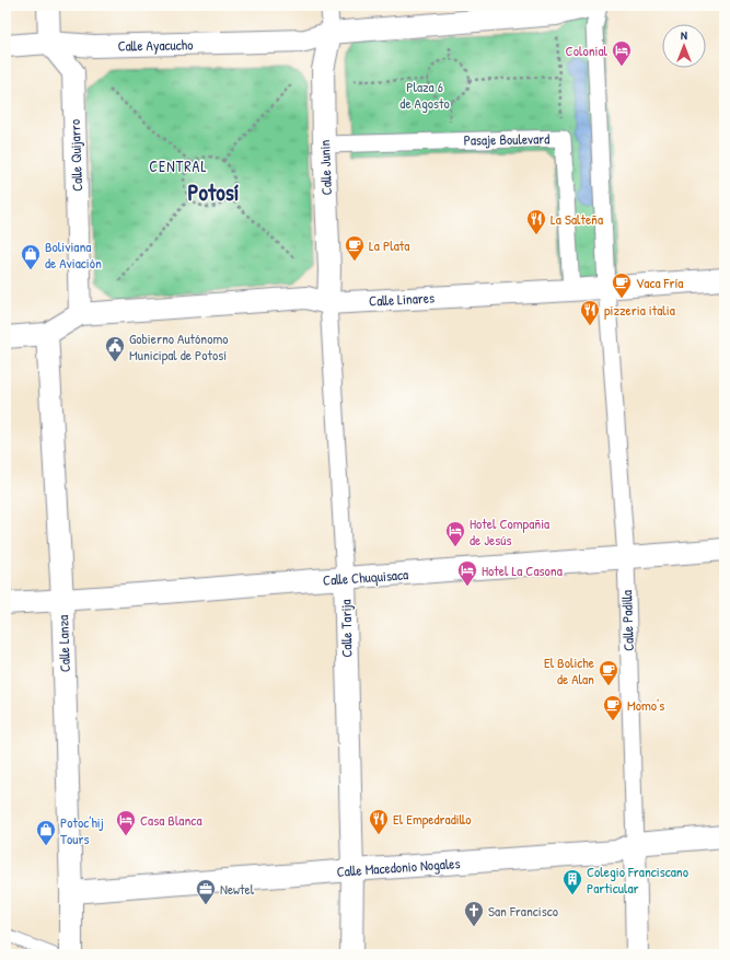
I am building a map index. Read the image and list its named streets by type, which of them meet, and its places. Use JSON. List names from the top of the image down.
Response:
{
  "streets": {
    "street": [
      "Calle Ayacucho",
      "Pasaje Boulevard",
      "Calle Quijarro",
      "Calle Junin",
      "Calle Linares",
      "Calle Chuquisaca",
      "Calle Padilla",
      "Calle Tarija",
      "Calle Lanza",
      "Calle Macedonio Nogales"
    ]
  },
  "crossings": [
    ["Calle Ayacucho", "Calle Quijarro"],
    ["Calle Ayacucho", "Calle Junin"],
    ["Pasaje Boulevard", "Calle Junin"],
    ["Pasaje Boulevard", "Calle Linares"],
    ["Calle Quijarro", "Calle Linares"],
    ["Calle Junin", "Calle Linares"],
    ["Calle Junin", "Calle Tarija"],
    ["Calle Linares", "Calle Padilla"],
    ["Calle Linares", "Calle Tarija"],
    ["Calle Chuquisaca", "Calle Padilla"],
    ["Calle Chuquisaca", "Calle Tarija"],
    ["Calle Chuquisaca", "Calle Lanza"],
    ["Calle Padilla", "Calle Macedonio Nogales"],
    ["Calle Tarija", "Calle Macedonio Nogales"],
    ["Calle Lanza", "Calle Macedonio Nogales"]
  ],
  "districts": ["CENTRAL", "Potosí"],
  "parks": ["Plaza 6 de Agosto"],
  "places": {
    "hotel": [
      "Colonial",
      "Hotel Compañia de Jesús",
      "Hotel La Casona",
      "Casa Blanca"
    ],
    "restaurant": ["La Salteña", "pizzeria italia", "El Empedradillo"],
    "cafe": [
      "La Plata",
      "Vaca Fría",
      "El Boliche de Alan",
      "Momo's"
    ],
    "shop": ["Boliviana de Aviación", "Potoc'hij Tours"],
    "public building": ["Gobierno Autónomo Municipal de Potosí"],
    "building": ["Colegio Franciscano Particular"],
    "office": ["Newtel"],
    "church": ["San Francisco"]
  },
  "north": "top"
}
